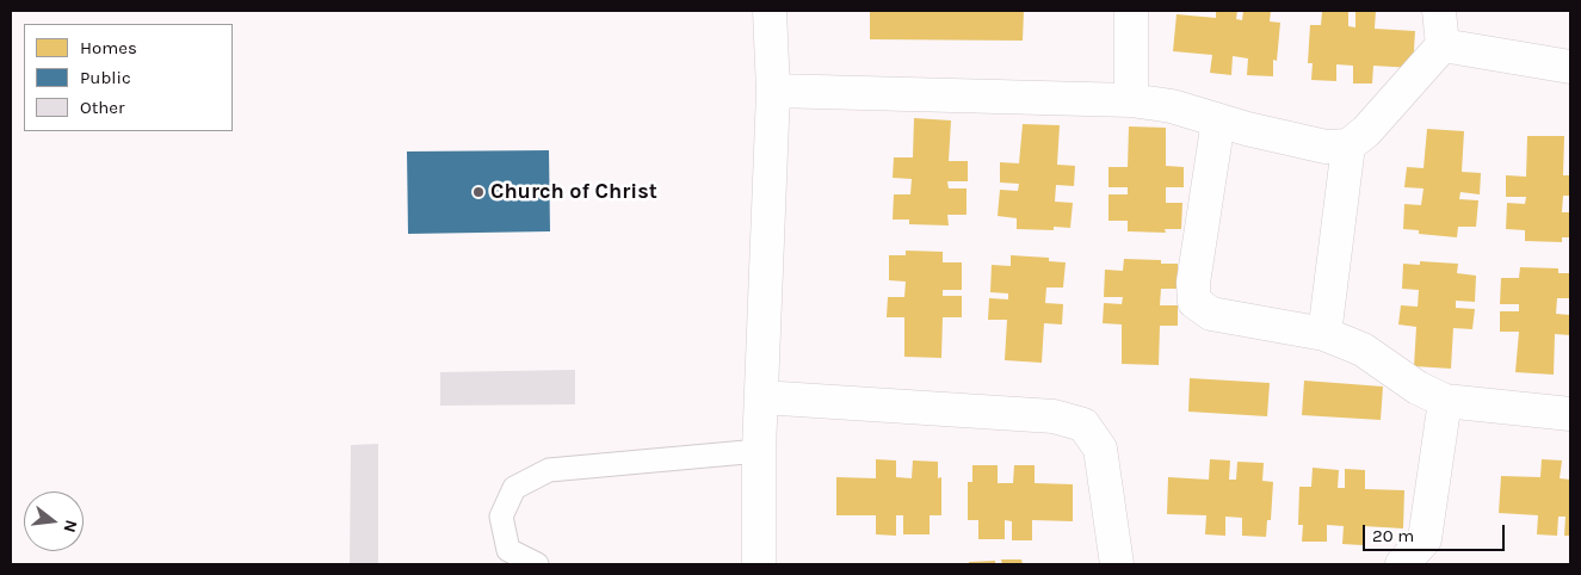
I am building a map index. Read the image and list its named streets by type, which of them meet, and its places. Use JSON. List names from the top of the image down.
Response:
{
  "places": ["Church of Christ"],
  "legend": ["Homes", "Public", "Other"],
  "scale_bar": "20 m",
  "north": "right"
}
